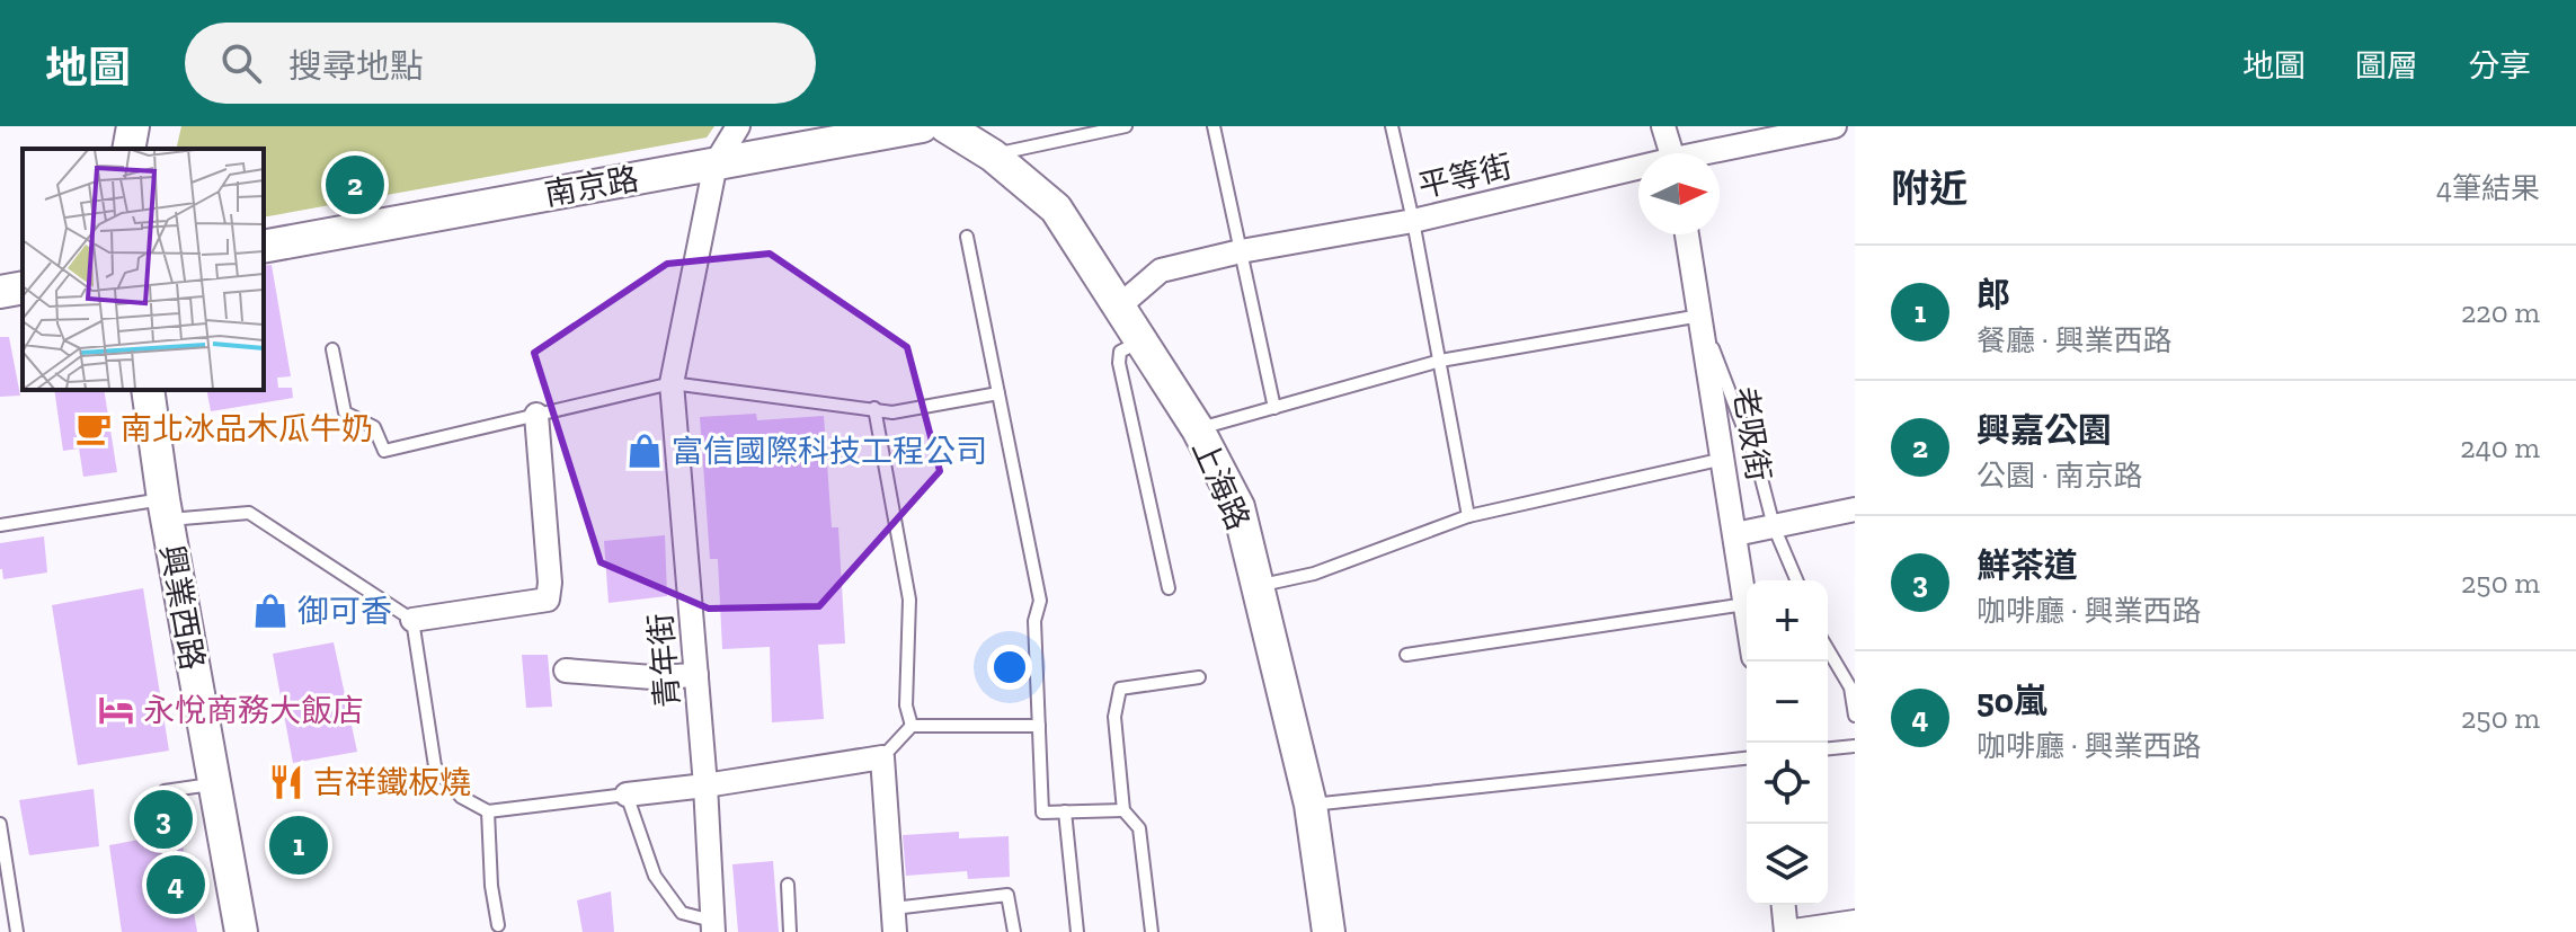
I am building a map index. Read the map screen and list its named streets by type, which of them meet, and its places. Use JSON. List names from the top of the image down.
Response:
{
  "streets": {
    "street": [
      "平等街",
      "南京路",
      "老吸街",
      "上海路",
      "興業西路",
      "青年街"
    ]
  },
  "crossings": [
    ["平等街", "上海路"],
    ["南京路", "青年街"]
  ],
  "places": {
    "cafe": ["南北冰品木瓜牛奶"],
    "shop": ["富信國際科技工程公司", "御可香"],
    "hotel": ["永悅商務大飯店"],
    "restaurant": ["吉祥鐵板燒"]
  },
  "north": "right",
  "page": {
    "header": "地圖",
    "search": "搜尋地點",
    "nav": ["地圖", "圖層", "分享"],
    "heading": ["附近", "4筆結果"],
    "pins": [
      "2",
      "3",
      "1",
      "4"
    ],
    "list": [
      {
        "mark": "1",
        "name": "郎",
        "note": "餐廳 · 興業西路",
        "value": "220 m"
      },
      {
        "mark": "2",
        "name": "興嘉公園",
        "note": "公園 · 南京路",
        "value": "240 m"
      },
      {
        "mark": "3",
        "name": "鮮茶道",
        "note": "咖啡廳 · 興業西路",
        "value": "250 m"
      },
      {
        "mark": "4",
        "name": "50嵐",
        "note": "咖啡廳 · 興業西路",
        "value": "250 m"
      }
    ],
    "map_buttons": ["+", "−"]
  }
}
